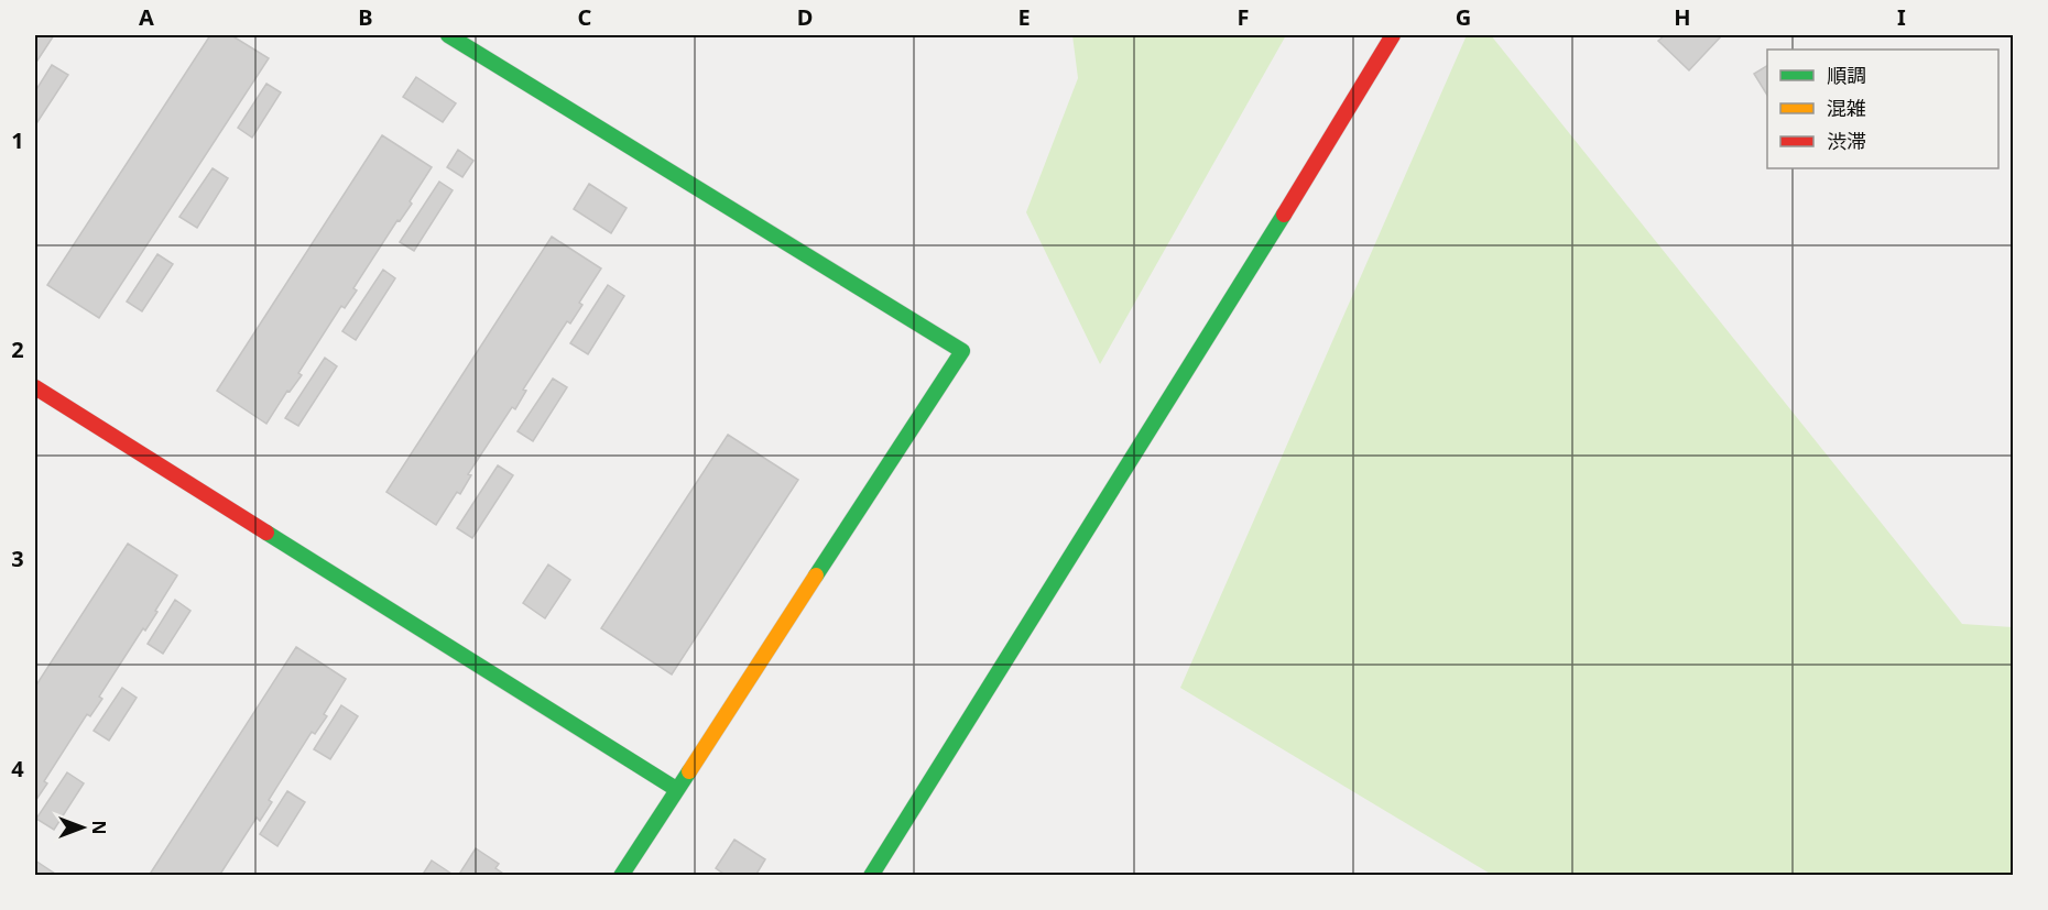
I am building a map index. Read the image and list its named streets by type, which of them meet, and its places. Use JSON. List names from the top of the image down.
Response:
{
  "legend": ["順調", "混雑", "渋滞"],
  "north": "right",
  "grid": {
    "columns": [
      "A",
      "B",
      "C",
      "D",
      "E",
      "F",
      "G",
      "H",
      "I"
    ],
    "rows": [
      "1",
      "2",
      "3",
      "4"
    ]
  }
}
